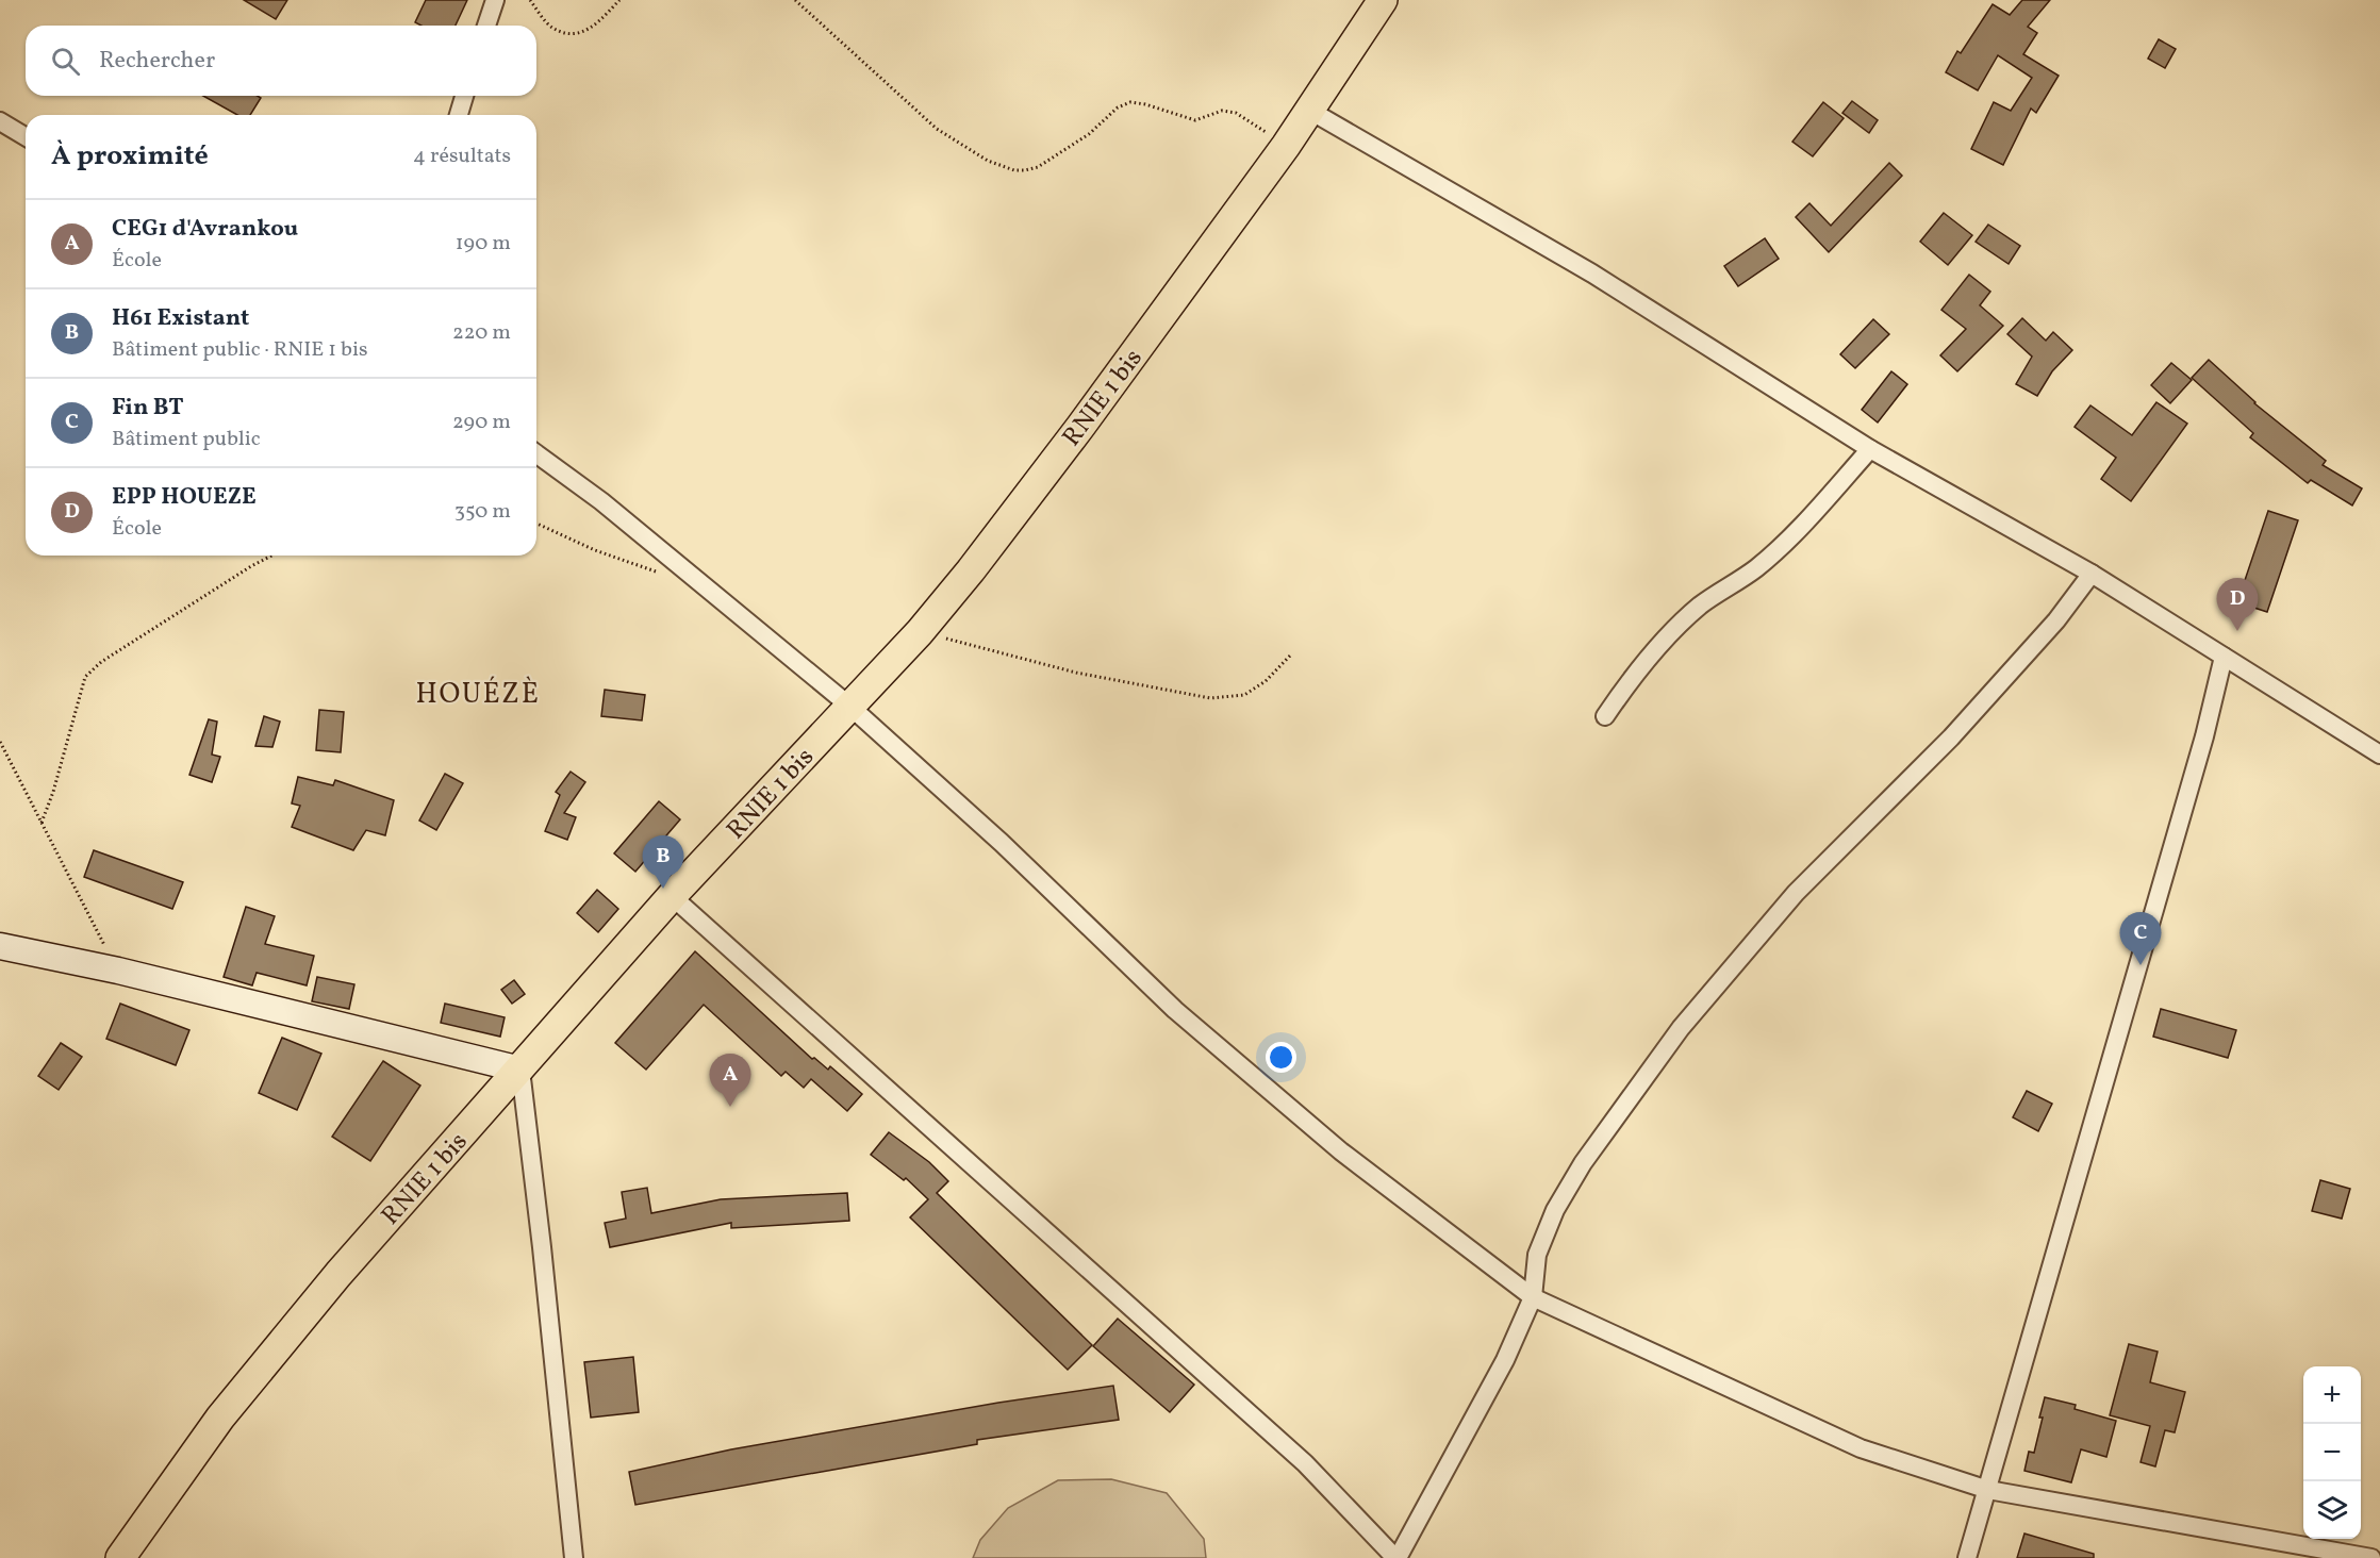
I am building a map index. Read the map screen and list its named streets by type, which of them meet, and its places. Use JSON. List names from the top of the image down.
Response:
{
  "streets": {
    "main road": ["RNIE 1 bis"]
  },
  "districts": ["HOUÉZÈ"],
  "page": {
    "search": "Rechercher",
    "heading": ["À proximité", "4 résultats"],
    "list": [
      {
        "mark": "A",
        "name": "CEG1 d'Avrankou",
        "note": "École",
        "value": "190 m"
      },
      {
        "mark": "B",
        "name": "H61 Existant",
        "note": "Bâtiment public · RNIE 1 bis",
        "value": "220 m"
      },
      {
        "mark": "C",
        "name": "Fin BT",
        "note": "Bâtiment public",
        "value": "290 m"
      },
      {
        "mark": "D",
        "name": "EPP HOUEZE",
        "note": "École",
        "value": "350 m"
      }
    ],
    "pins": [
      "D",
      "B",
      "C",
      "A"
    ],
    "map_buttons": ["+", "−"]
  }
}
